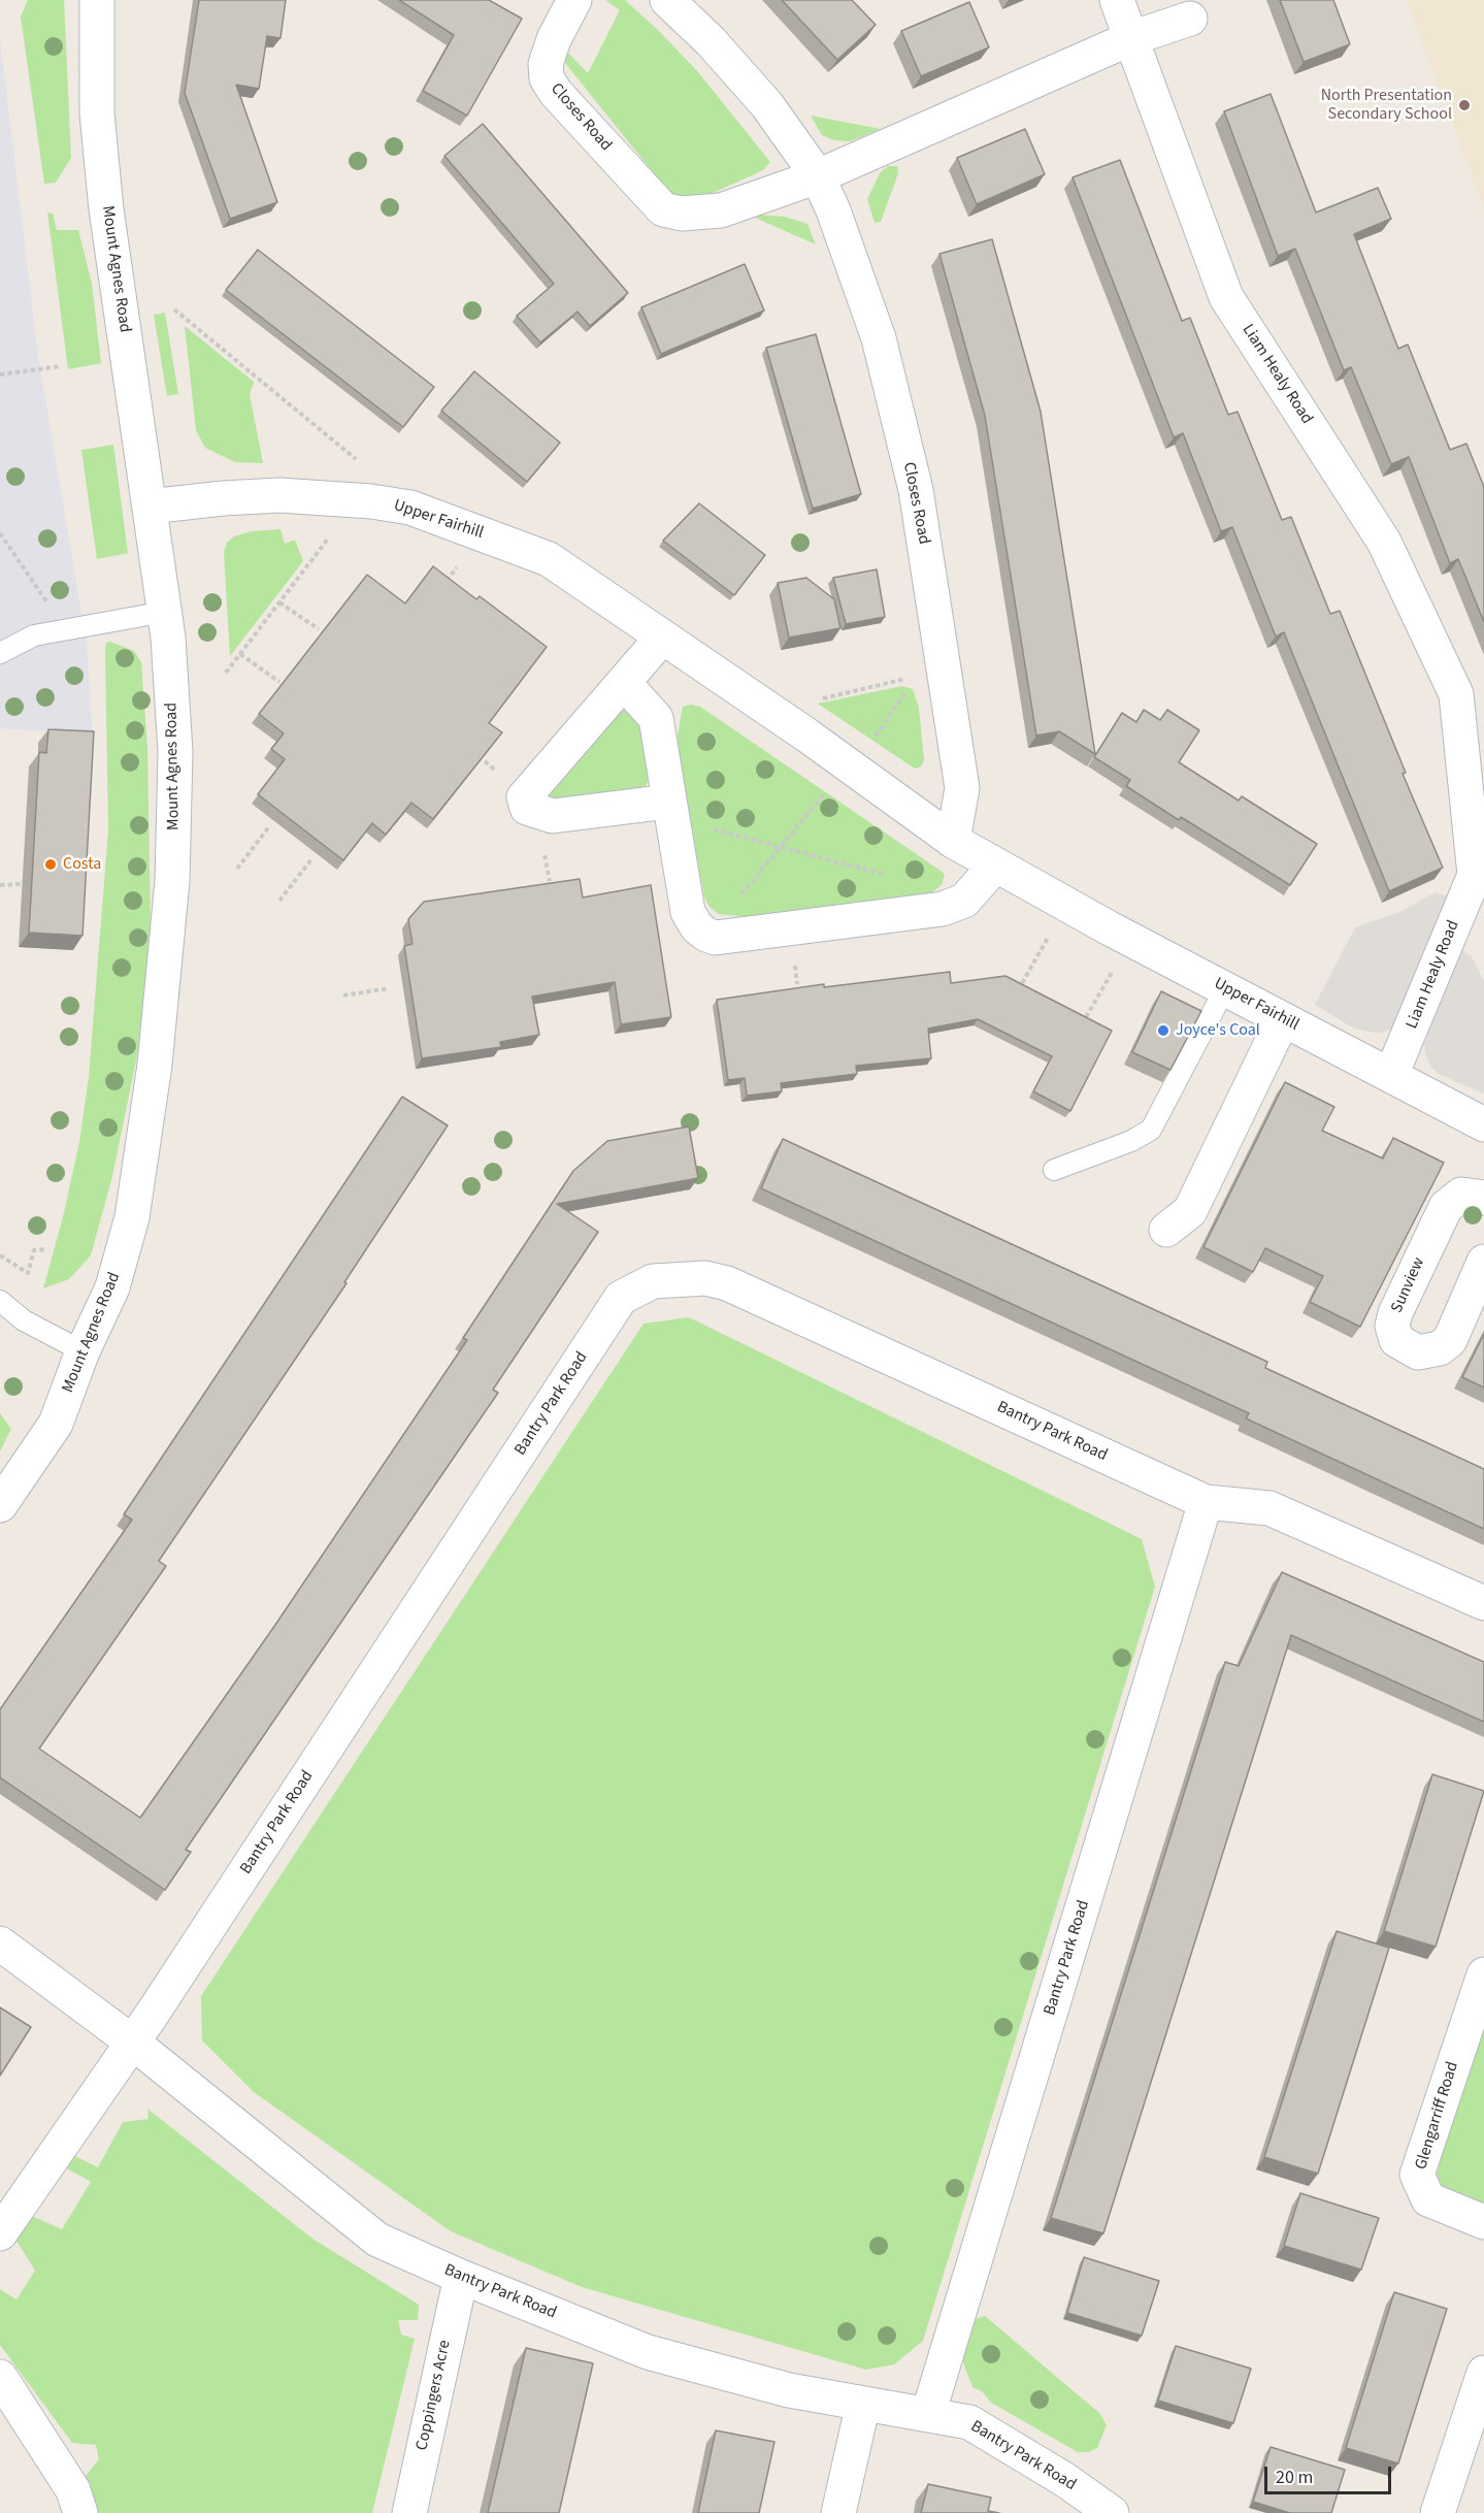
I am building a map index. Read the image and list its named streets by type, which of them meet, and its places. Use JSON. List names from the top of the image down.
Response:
{
  "streets": {
    "street": [
      "Closes Road",
      "Mount Agnes Road",
      "Liam Healy Road",
      "Upper Fairhill",
      "Sunview",
      "Bantry Park Road",
      "Glengarriff Road",
      "Coppingers Acre"
    ]
  },
  "crossings": [
    ["Closes Road", "Liam Healy Road"],
    ["Closes Road", "Upper Fairhill"],
    ["Mount Agnes Road", "Upper Fairhill"],
    ["Liam Healy Road", "Upper Fairhill"],
    ["Bantry Park Road", "Coppingers Acre"]
  ],
  "places": ["North Presentation Secondary School", "Costa", "Joyce's Coal"],
  "scale_bar": "20 m"
}
